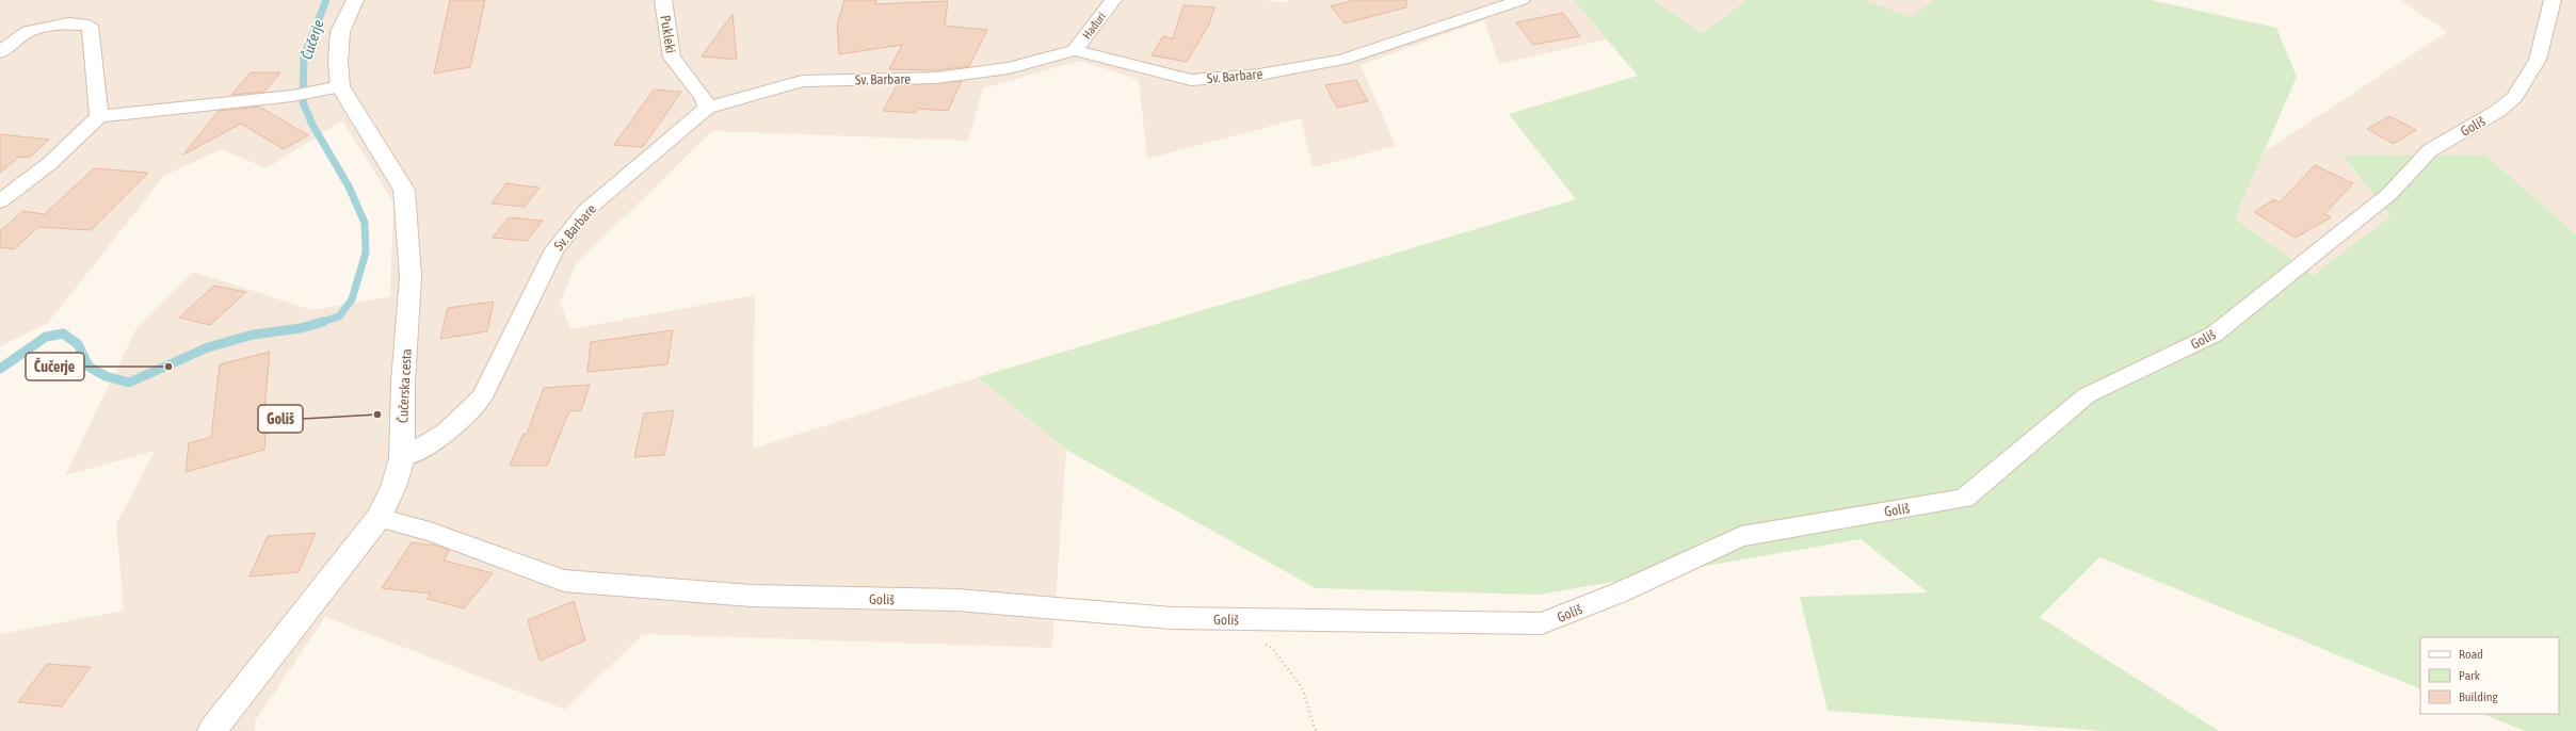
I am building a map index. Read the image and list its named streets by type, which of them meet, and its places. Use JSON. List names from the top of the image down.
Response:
{
  "streets": {
    "street": [
      "Hađuri",
      "Pukleki",
      "Sv. Barbare",
      "Goliš",
      "Čučerska cesta"
    ]
  },
  "crossings": [
    ["Hađuri", "Sv. Barbare"],
    ["Pukleki", "Sv. Barbare"],
    ["Sv. Barbare", "Čučerska cesta"],
    ["Goliš", "Čučerska cesta"]
  ],
  "water": ["Čučerje"],
  "places": ["Čučerje", "Goliš"],
  "legend": ["Road", "Park", "Building"]
}
